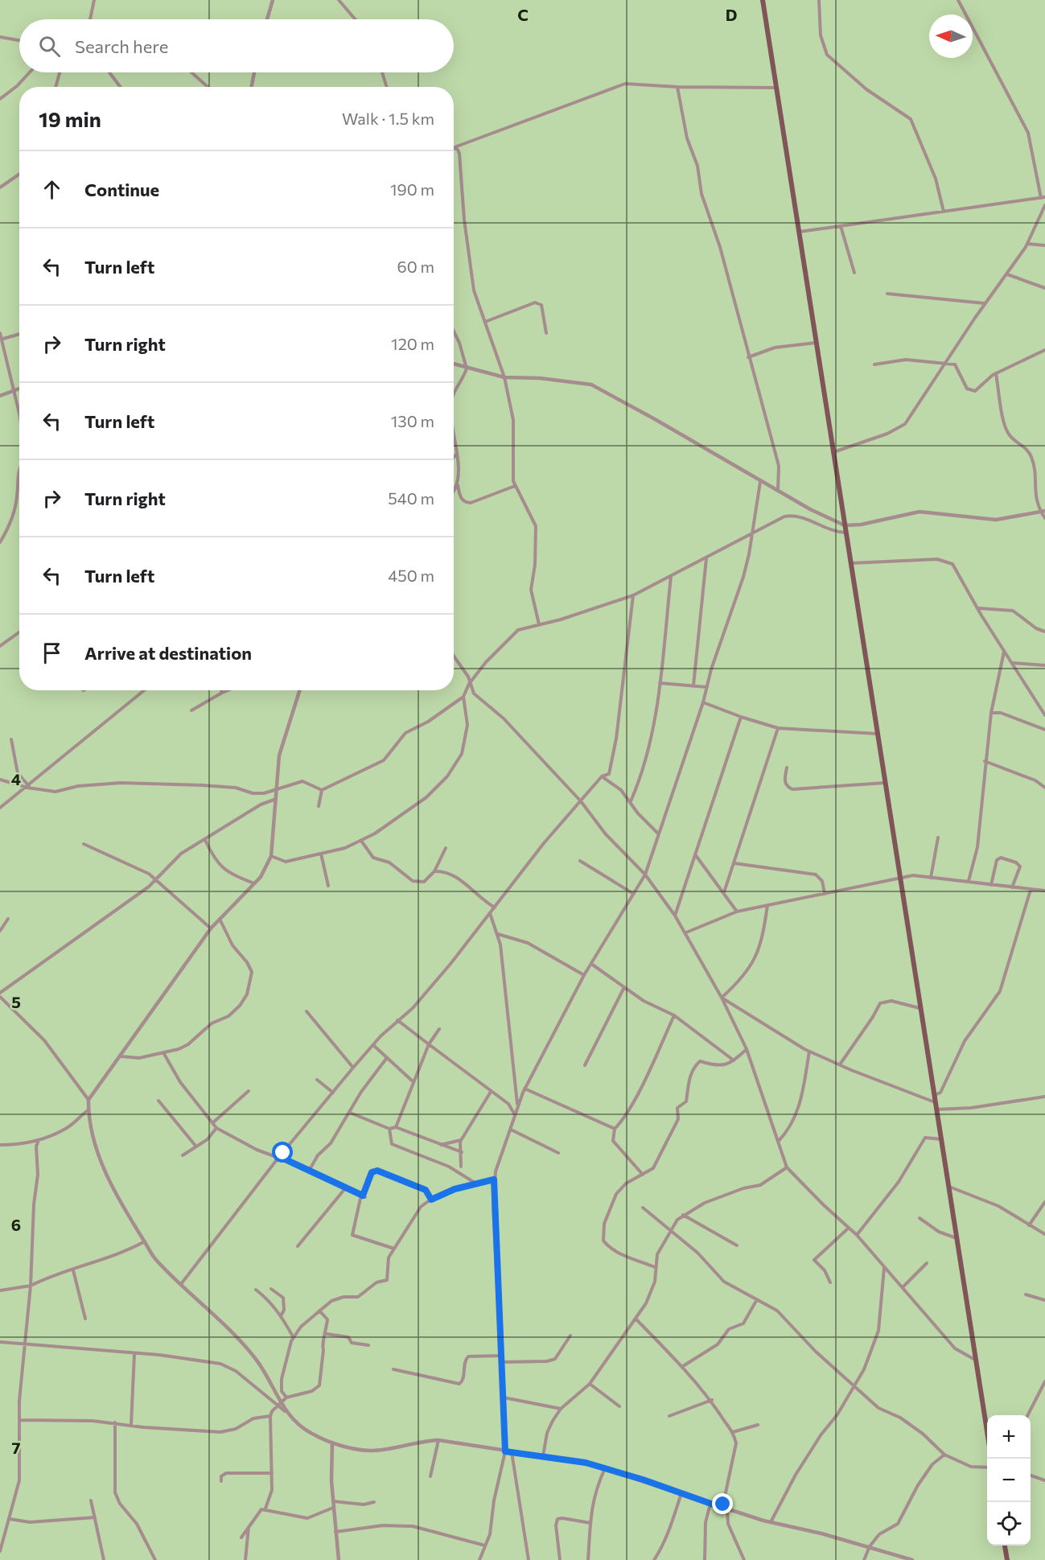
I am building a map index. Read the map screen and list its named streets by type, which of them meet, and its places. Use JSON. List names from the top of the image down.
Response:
{
  "north": "left",
  "page": {
    "search": "Search here",
    "heading": ["19 min", "Walk · 1.5 km"],
    "list": [
      ["Continue", "190 m"],
      ["Turn left", "60 m"],
      ["Turn right", "120 m"],
      ["Turn left", "130 m"],
      ["Turn right", "540 m"],
      ["Turn left", "450 m"],
      "Arrive at destination"
    ],
    "map_buttons": ["+", "−"]
  },
  "grid": {
    "columns": ["C", "D"],
    "rows": [
      "4",
      "5",
      "6",
      "7"
    ]
  }
}
